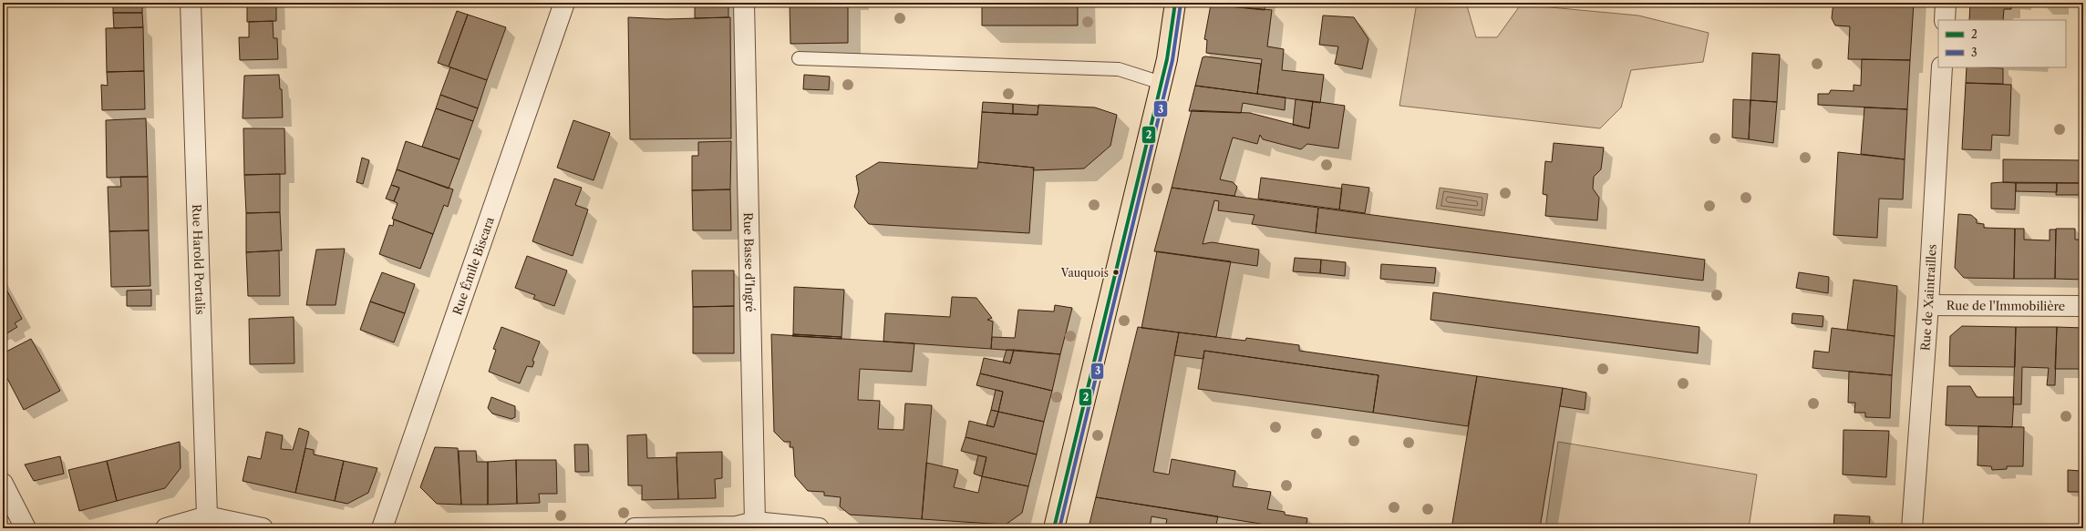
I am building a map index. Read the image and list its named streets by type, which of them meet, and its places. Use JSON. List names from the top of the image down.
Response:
{
  "streets": {
    "street": [
      "Rue Harold Portalis",
      "Rue Basse d'Ingré",
      "Rue Émile Biscara",
      "Rue de Xaintrailles",
      "Rue de l'Immobilière"
    ]
  },
  "crossings": [
    ["Rue de Xaintrailles", "Rue de l'Immobilière"]
  ],
  "places": ["Vauquois"],
  "lines": ["transit line 2", "transit line 3"],
  "legend": ["2", "3"]
}
